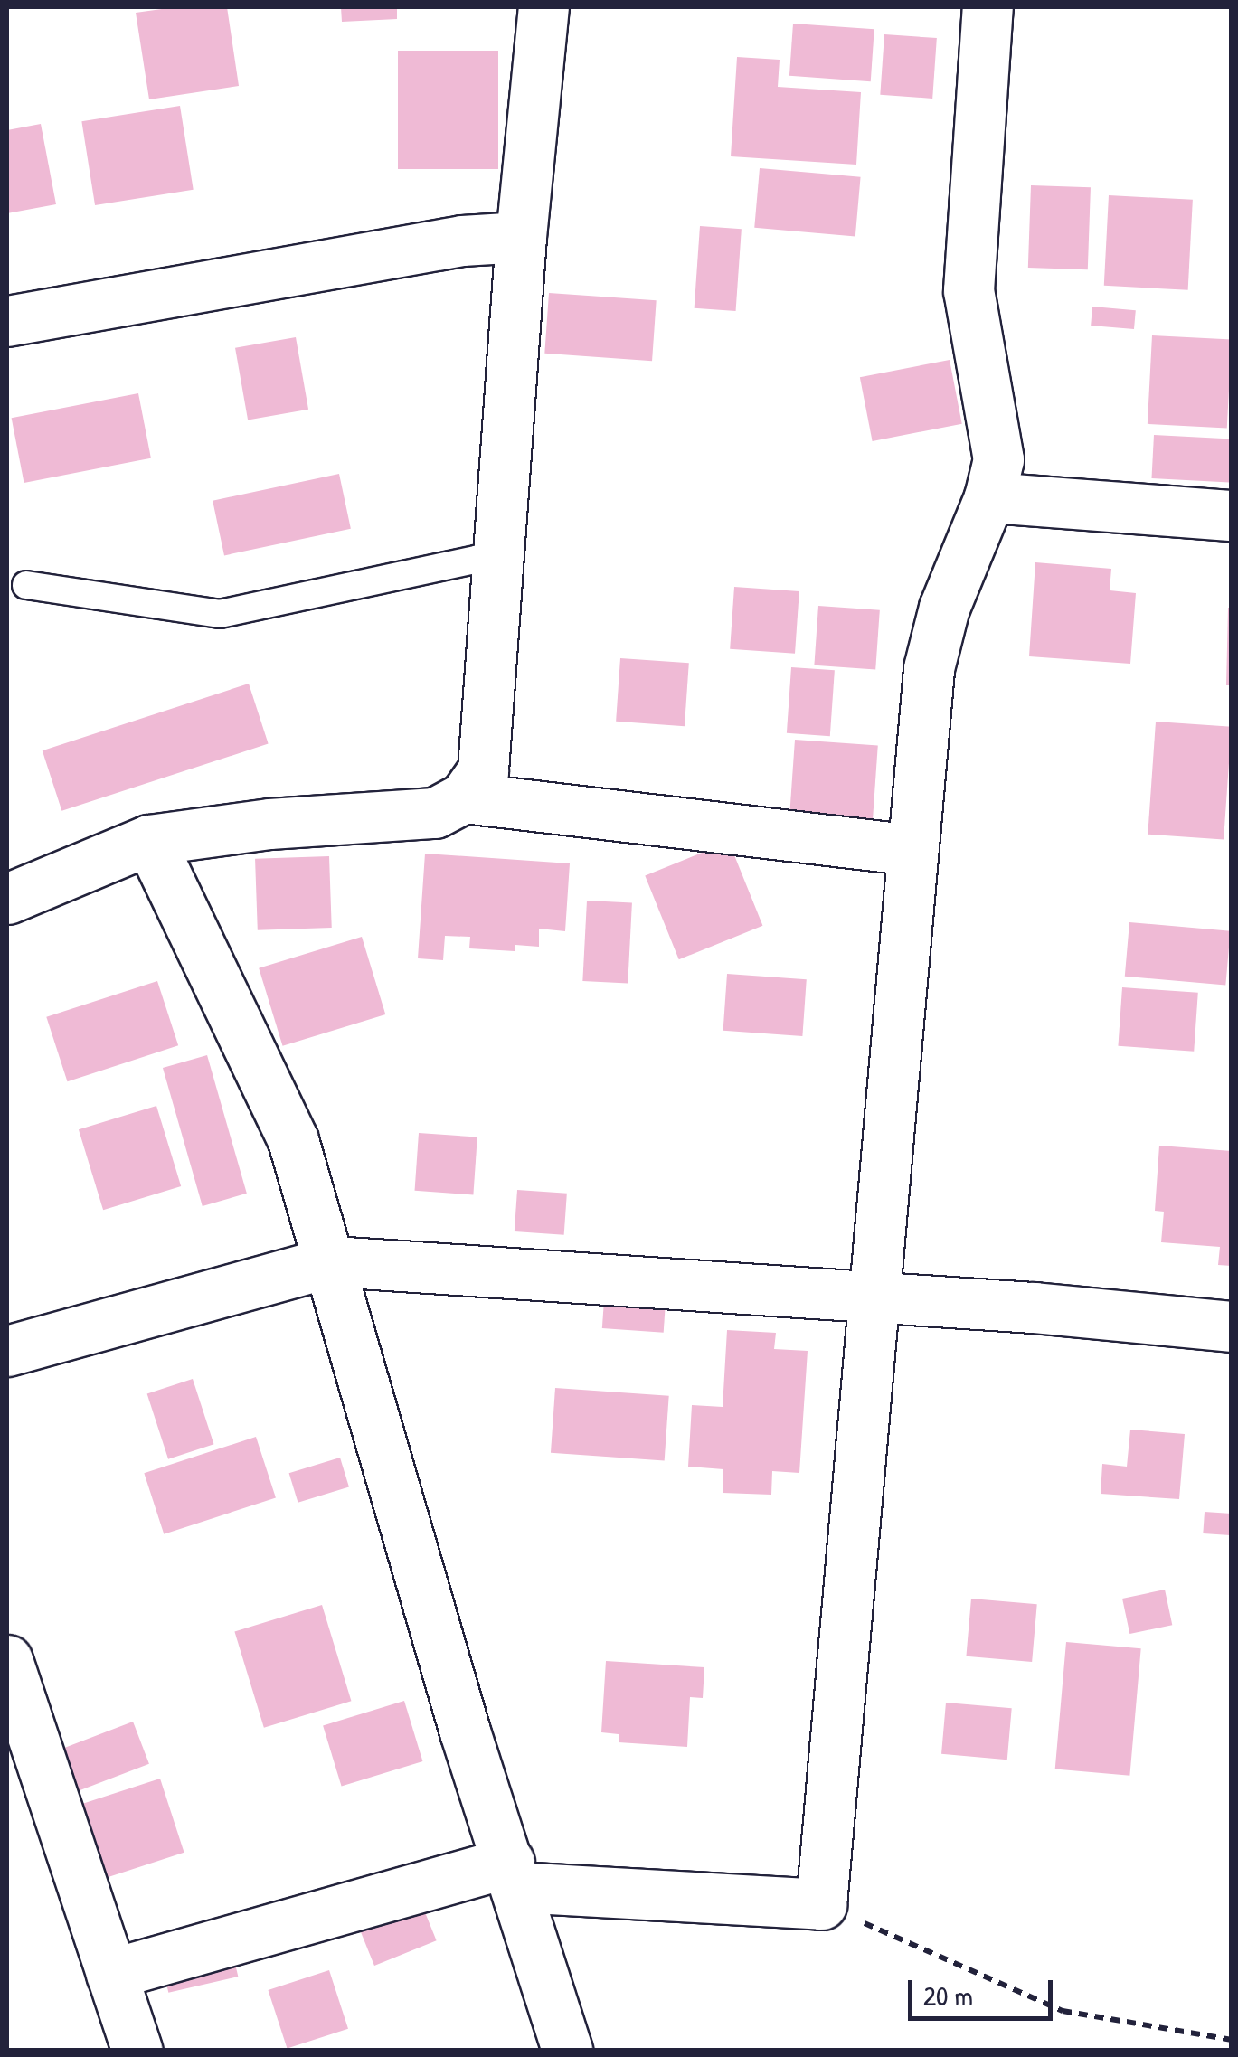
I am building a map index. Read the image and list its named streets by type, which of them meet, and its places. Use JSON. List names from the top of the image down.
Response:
{
  "scale_bar": "20 m"
}
